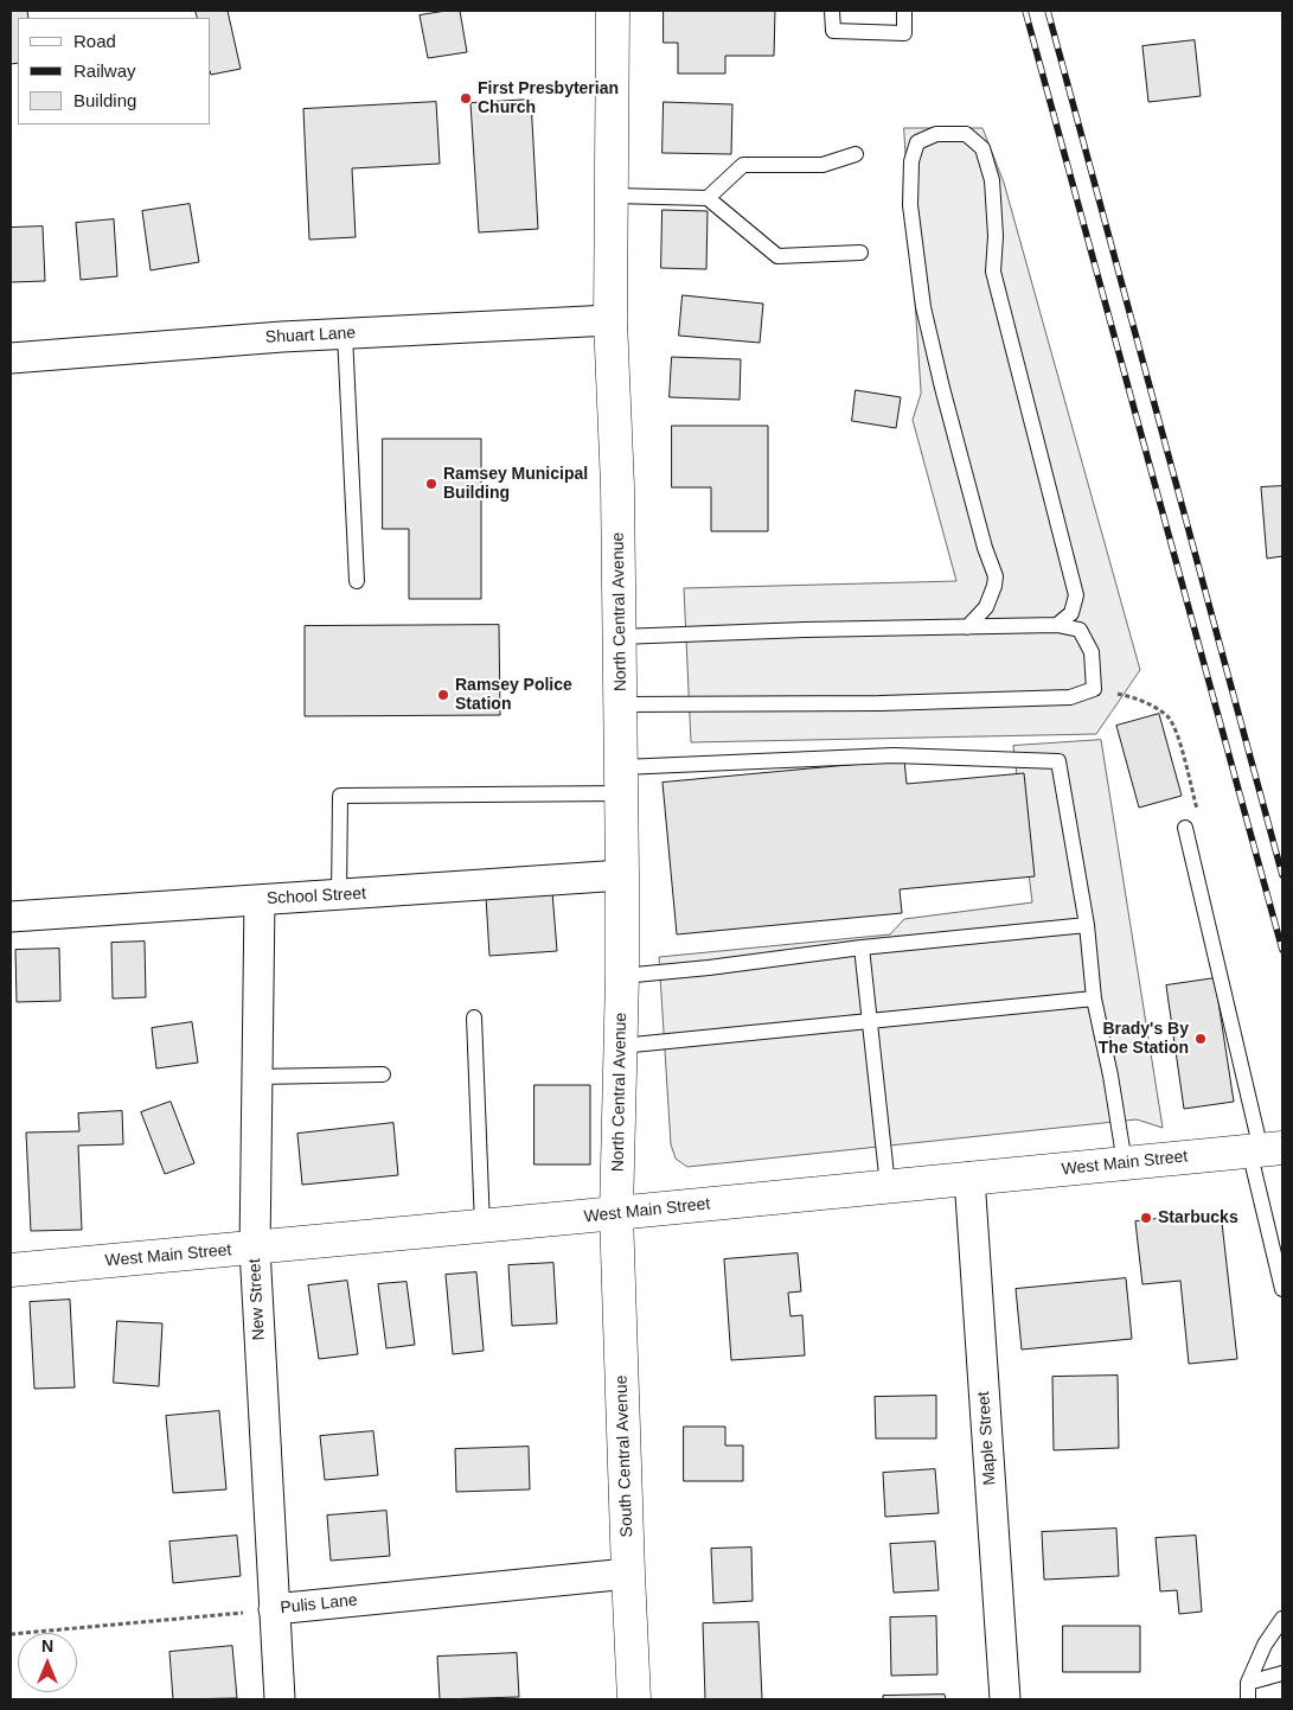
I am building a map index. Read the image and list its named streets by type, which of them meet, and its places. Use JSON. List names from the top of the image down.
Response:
{
  "streets": {
    "main road": ["North Central Avenue", "West Main Street", "South Central Avenue"],
    "street": [
      "Shuart Lane",
      "School Street",
      "New Street",
      "Maple Street",
      "Pulis Lane"
    ]
  },
  "crossings": [
    ["Shuart Lane", "North Central Avenue"],
    ["North Central Avenue", "School Street"],
    ["North Central Avenue", "West Main Street"],
    ["North Central Avenue", "South Central Avenue"],
    ["School Street", "New Street"],
    ["West Main Street", "New Street"],
    ["West Main Street", "Maple Street"],
    ["West Main Street", "South Central Avenue"],
    ["New Street", "Pulis Lane"],
    ["South Central Avenue", "Pulis Lane"]
  ],
  "places": [
    "First Presbyterian Church",
    "Ramsey Municipal Building",
    "Ramsey Police Station",
    "Brady's By The Station",
    "Starbucks"
  ],
  "legend": ["Road", "Railway", "Building"],
  "north": "top"
}
